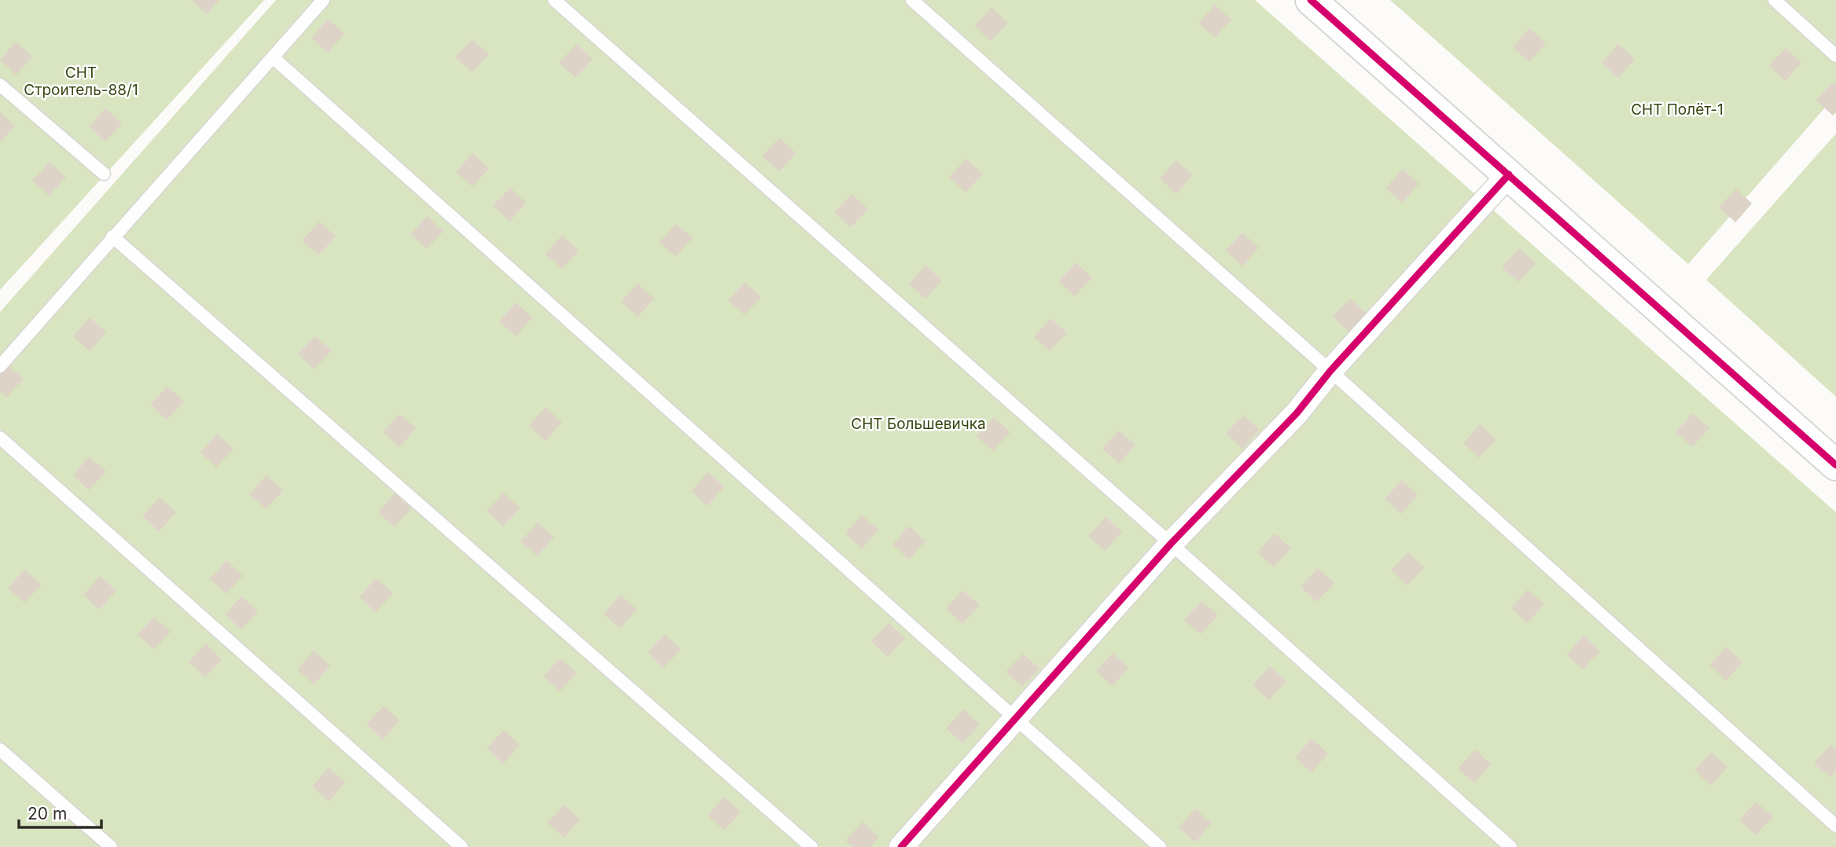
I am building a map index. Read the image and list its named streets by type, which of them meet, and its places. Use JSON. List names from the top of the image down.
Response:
{
  "parks": ["СНТ Строитель-88/1", "СНТ Полёт-1", "СНТ Большевичка"],
  "scale_bar": "20 m"
}
